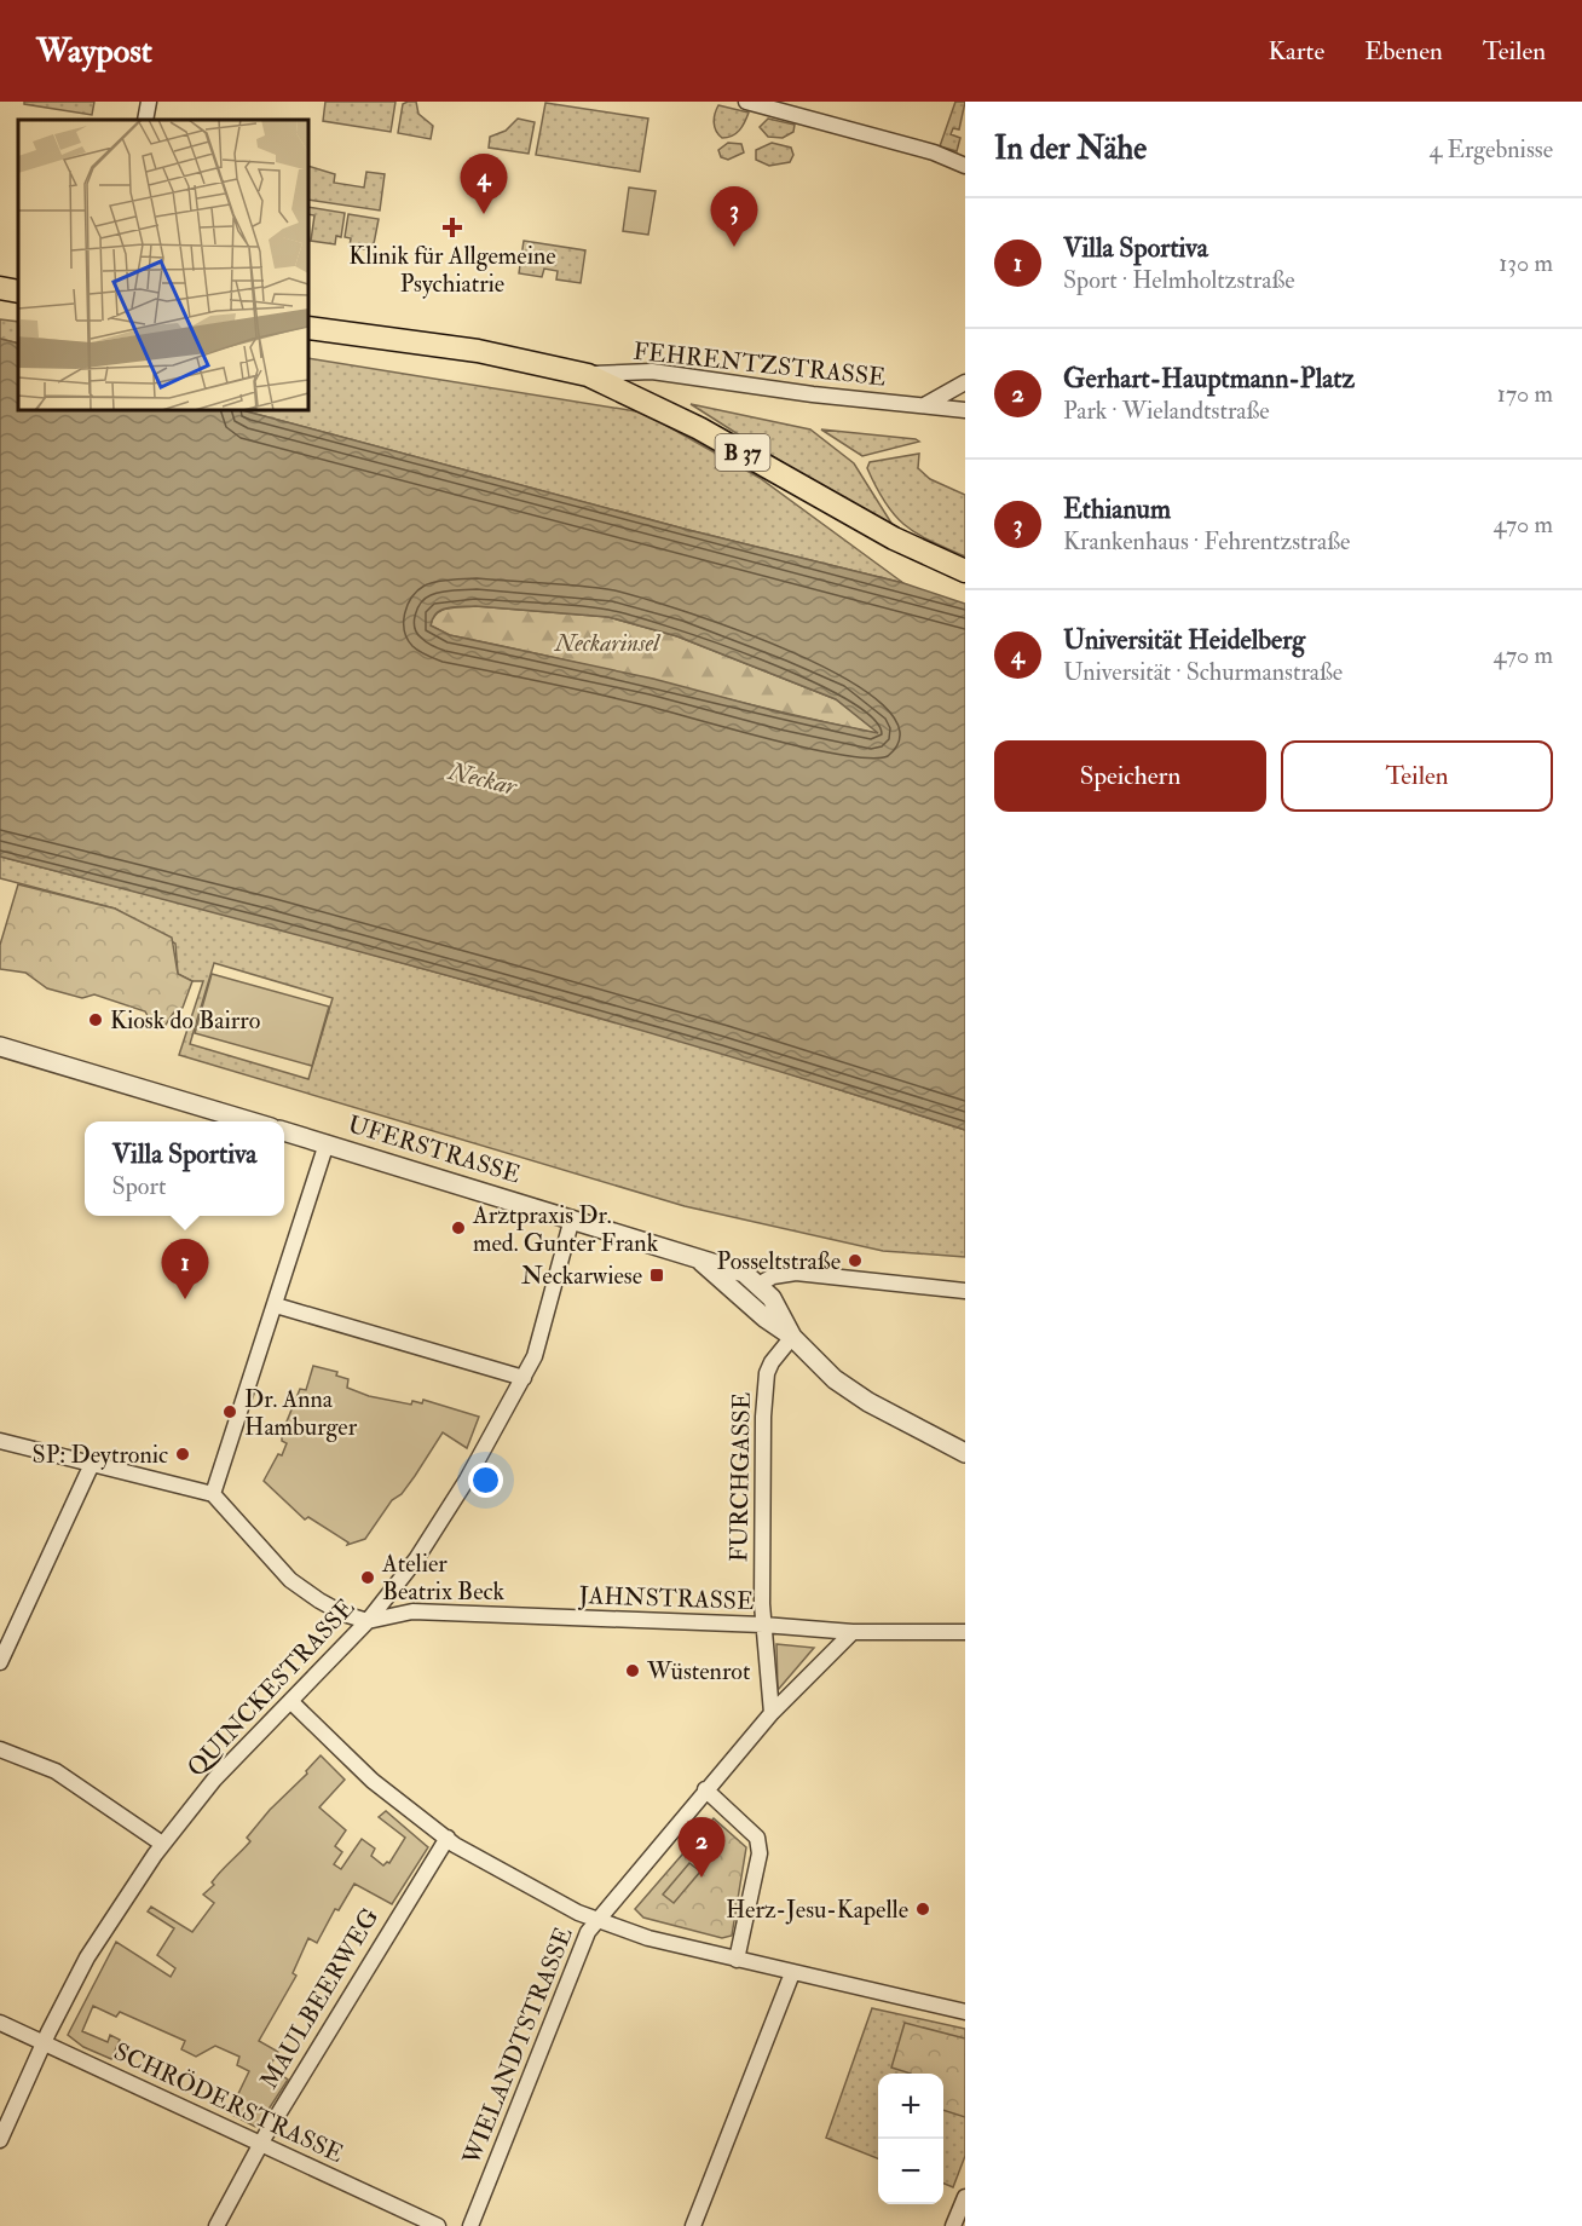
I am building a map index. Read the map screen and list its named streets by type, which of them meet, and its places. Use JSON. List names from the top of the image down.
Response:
{
  "streets": {
    "main road": ["B 37"],
    "street": [
      "FEHRENTZSTRASSE",
      "UFERSTRASSE",
      "FURCHGASSE",
      "JAHNSTRASSE",
      "QUINCKESTRASSE",
      "MAULBEERWEG",
      "WIELANDTSTRASSE",
      "SCHRÖDERSTRASSE"
    ]
  },
  "crossings": [
    ["FEHRENTZSTRASSE", "B 37"],
    ["UFERSTRASSE", "FURCHGASSE"],
    ["UFERSTRASSE", "QUINCKESTRASSE"],
    ["FURCHGASSE", "JAHNSTRASSE"],
    ["FURCHGASSE", "WIELANDTSTRASSE"],
    ["JAHNSTRASSE", "QUINCKESTRASSE"],
    ["JAHNSTRASSE", "WIELANDTSTRASSE"],
    ["QUINCKESTRASSE", "SCHRÖDERSTRASSE"],
    ["MAULBEERWEG", "SCHRÖDERSTRASSE"]
  ],
  "water": ["Neckar"],
  "parks": ["Neckarinsel"],
  "places": {
    "health": ["Klinik für Allgemeine Psychiatrie"],
    "other": [
      "Kiosk do Bairro",
      "Arztpraxis Dr. med. Gunter Frank",
      "Posseltstraße",
      "Dr. Anna Hamburger",
      "SP: Deytronic",
      "Atelier Beatrix Beck",
      "Wüstenrot",
      "Herz-Jesu-Kapelle"
    ],
    "transit": ["Neckarwiese"]
  },
  "page": {
    "header": "Waypost",
    "nav": ["Karte", "Ebenen", "Teilen"],
    "heading": ["In der Nähe", "4 Ergebnisse"],
    "pins": [
      "4",
      "3",
      "1",
      "2"
    ],
    "list": [
      {
        "mark": "1",
        "name": "Villa Sportiva",
        "note": "Sport · Helmholtzstraße",
        "value": "130 m"
      },
      {
        "mark": "2",
        "name": "Gerhart-Hauptmann-Platz",
        "note": "Park · Wielandtstraße",
        "value": "170 m"
      },
      {
        "mark": "3",
        "name": "Ethianum",
        "note": "Krankenhaus · Fehrentzstraße",
        "value": "470 m"
      },
      {
        "mark": "4",
        "name": "Universität Heidelberg",
        "note": "Universität · Schurmanstraße",
        "value": "470 m"
      }
    ],
    "buttons": ["Speichern", "Teilen"],
    "popup": ["Villa Sportiva", "Sport"],
    "map_buttons": ["+", "−"]
  }
}
